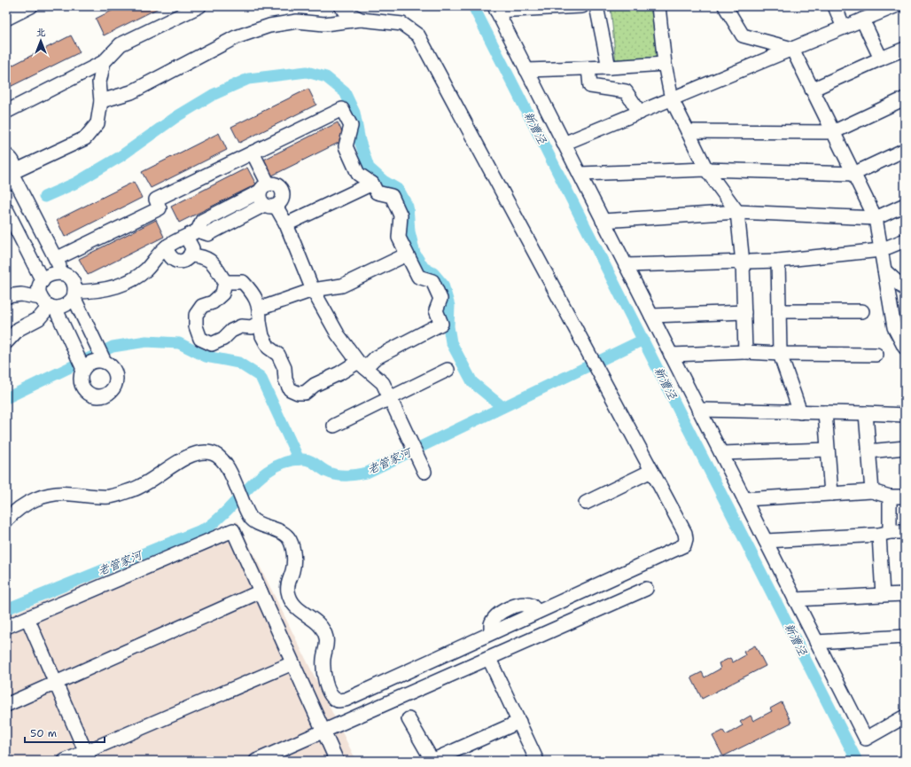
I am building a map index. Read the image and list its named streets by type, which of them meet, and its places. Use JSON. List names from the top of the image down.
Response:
{
  "water": ["新漕泾", "老管家河"],
  "scale_bar": "50 m",
  "north": "top"
}
